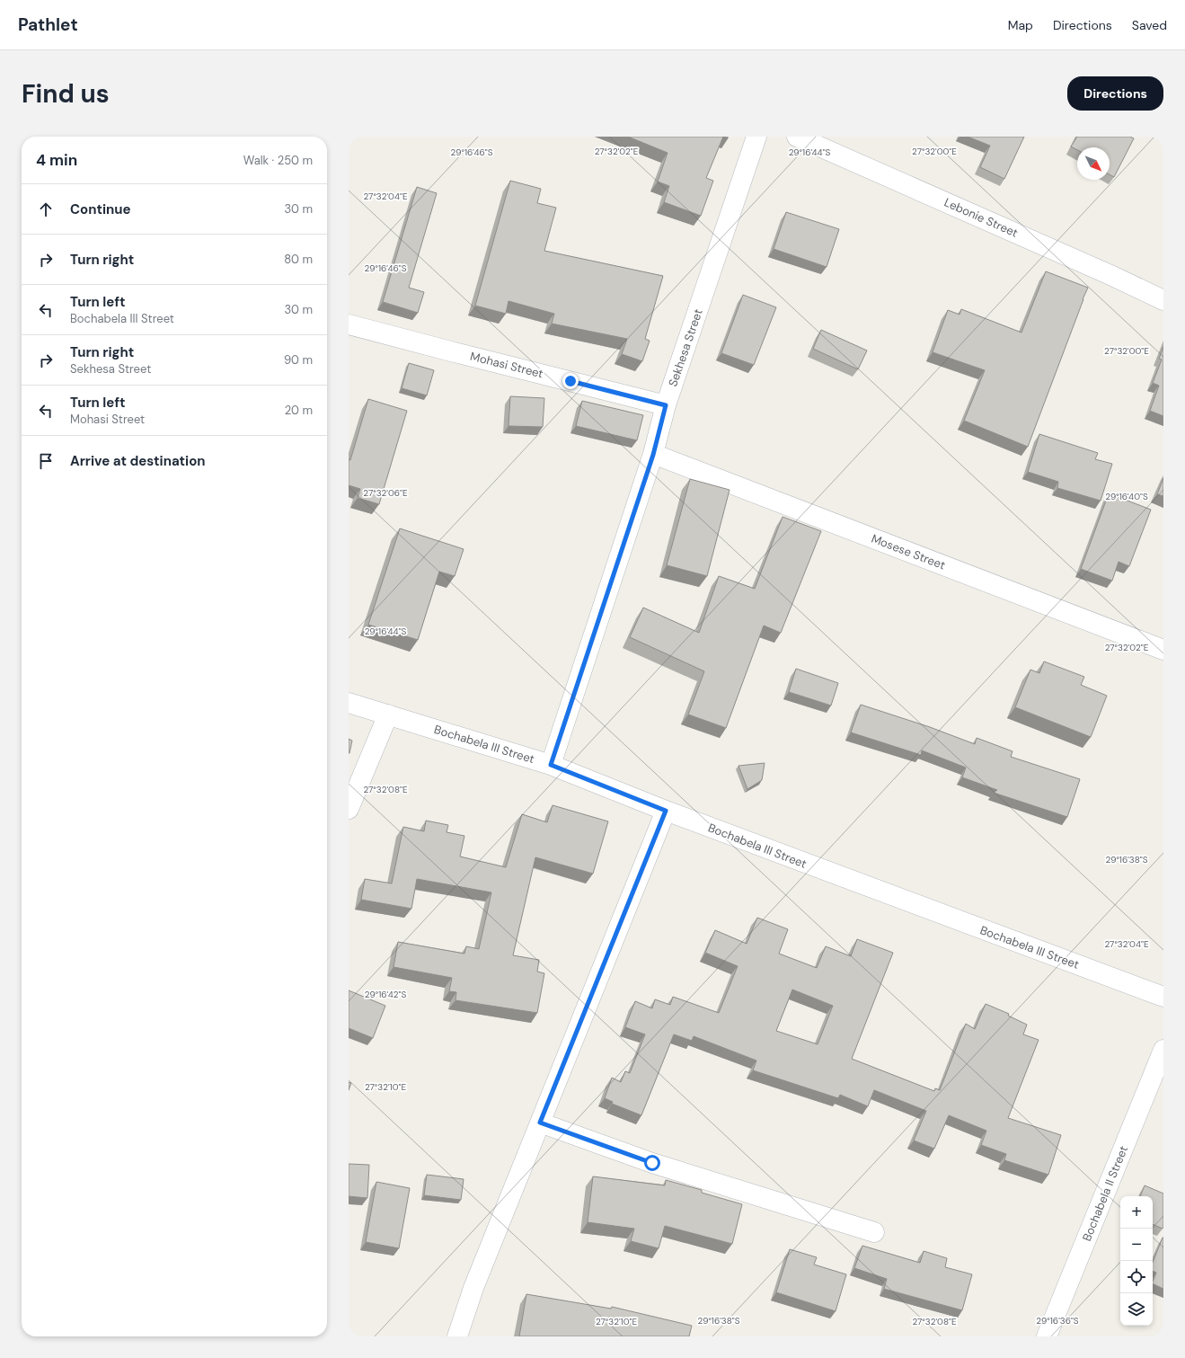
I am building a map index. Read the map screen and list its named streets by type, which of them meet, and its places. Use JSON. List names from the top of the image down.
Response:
{
  "streets": {
    "street": [
      "Lebonie Street",
      "Sekhesa Street",
      "Mohasi Street",
      "Mosese Street",
      "Bochabela III Street",
      "Bochabela II Street"
    ]
  },
  "crossings": [
    ["Sekhesa Street", "Mohasi Street"],
    ["Sekhesa Street", "Mosese Street"],
    ["Sekhesa Street", "Bochabela III Street"]
  ],
  "north": "bottom right",
  "page": {
    "header": "Pathlet",
    "nav": ["Map", "Directions", "Saved"],
    "buttons": "Directions",
    "title": "Find us",
    "heading": ["4 min", "Walk · 250 m"],
    "list": [
      ["Continue", "30 m"],
      ["Turn right", "80 m"],
      ["Turn left", "Bochabela III Street", "30 m"],
      ["Turn right", "Sekhesa Street", "90 m"],
      ["Turn left", "Mohasi Street", "20 m"],
      "Arrive at destination"
    ],
    "map_buttons": ["+", "−"]
  },
  "coordinates": [
    "27°32'02\"E",
    "27°32'00\"E",
    "29°16'46\"S",
    "29°16'44\"S",
    "27°32'04\"E",
    "27°32'06\"E",
    "29°16'40\"S",
    "27°32'08\"E",
    "29°16'38\"S",
    "29°16'42\"S",
    "27°32'10\"E",
    "29°16'36\"S"
  ]
}
